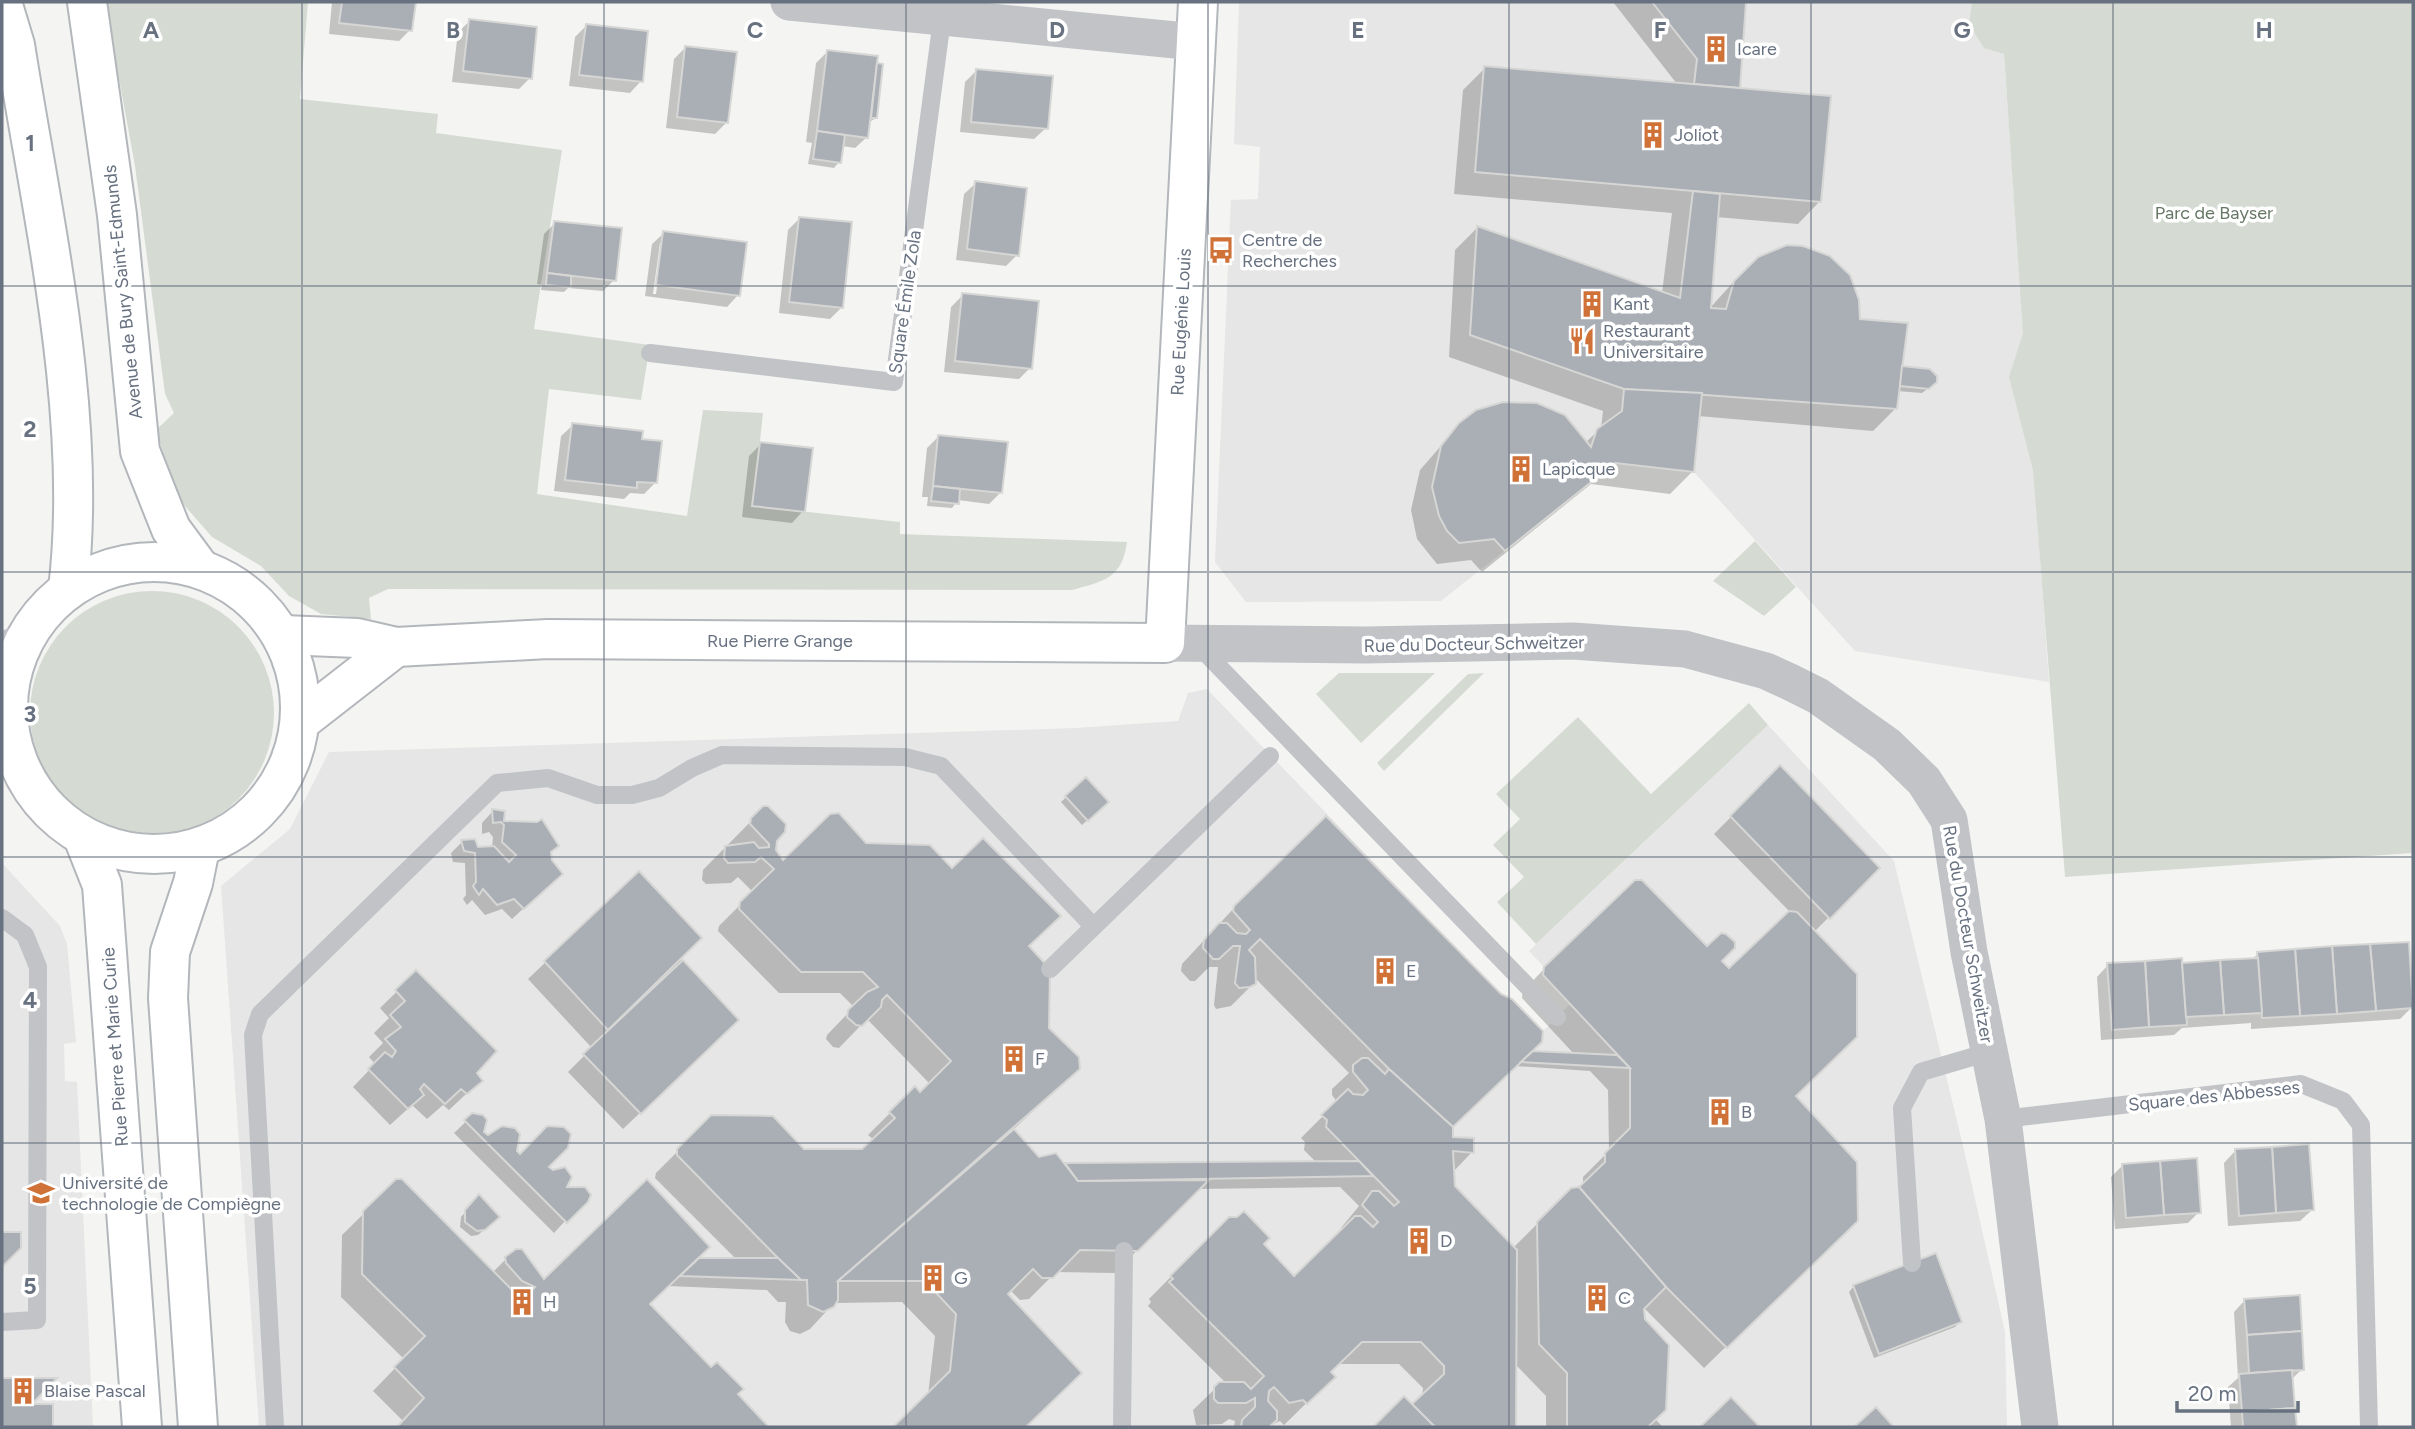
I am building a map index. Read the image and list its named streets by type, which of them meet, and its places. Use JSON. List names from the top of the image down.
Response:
{
  "streets": {
    "main road": [
      "Avenue de Bury Saint-Edmunds",
      "Rue Eugénie Louis",
      "Rue Pierre Grange",
      "Rue Pierre et Marie Curie"
    ],
    "street": ["Rue du Docteur Schweitzer"],
    "lane": ["Square Émile Zola", "Square des Abbesses"]
  },
  "crossings": [
    ["Rue Eugénie Louis", "Rue Pierre Grange"],
    ["Rue Eugénie Louis", "Rue du Docteur Schweitzer"],
    ["Rue Pierre Grange", "Rue du Docteur Schweitzer"],
    ["Rue du Docteur Schweitzer", "Square des Abbesses"]
  ],
  "parks": ["Parc de Bayser"],
  "places": {
    "building": [
      "Icare",
      "Joliot",
      "Kant",
      "Lapicque",
      "E",
      "F",
      "B",
      "D",
      "G",
      "C",
      "H",
      "Blaise Pascal"
    ],
    "bus stop": ["Centre de Recherches"],
    "restaurant": ["Restaurant Universitaire"],
    "school or university": ["Université de technologie de Compiègne"]
  },
  "scale_bar": "20 m",
  "grid": {
    "columns": [
      "A",
      "B",
      "C",
      "D",
      "E",
      "F",
      "G",
      "H"
    ],
    "rows": [
      "1",
      "2",
      "3",
      "4",
      "5"
    ]
  }
}
